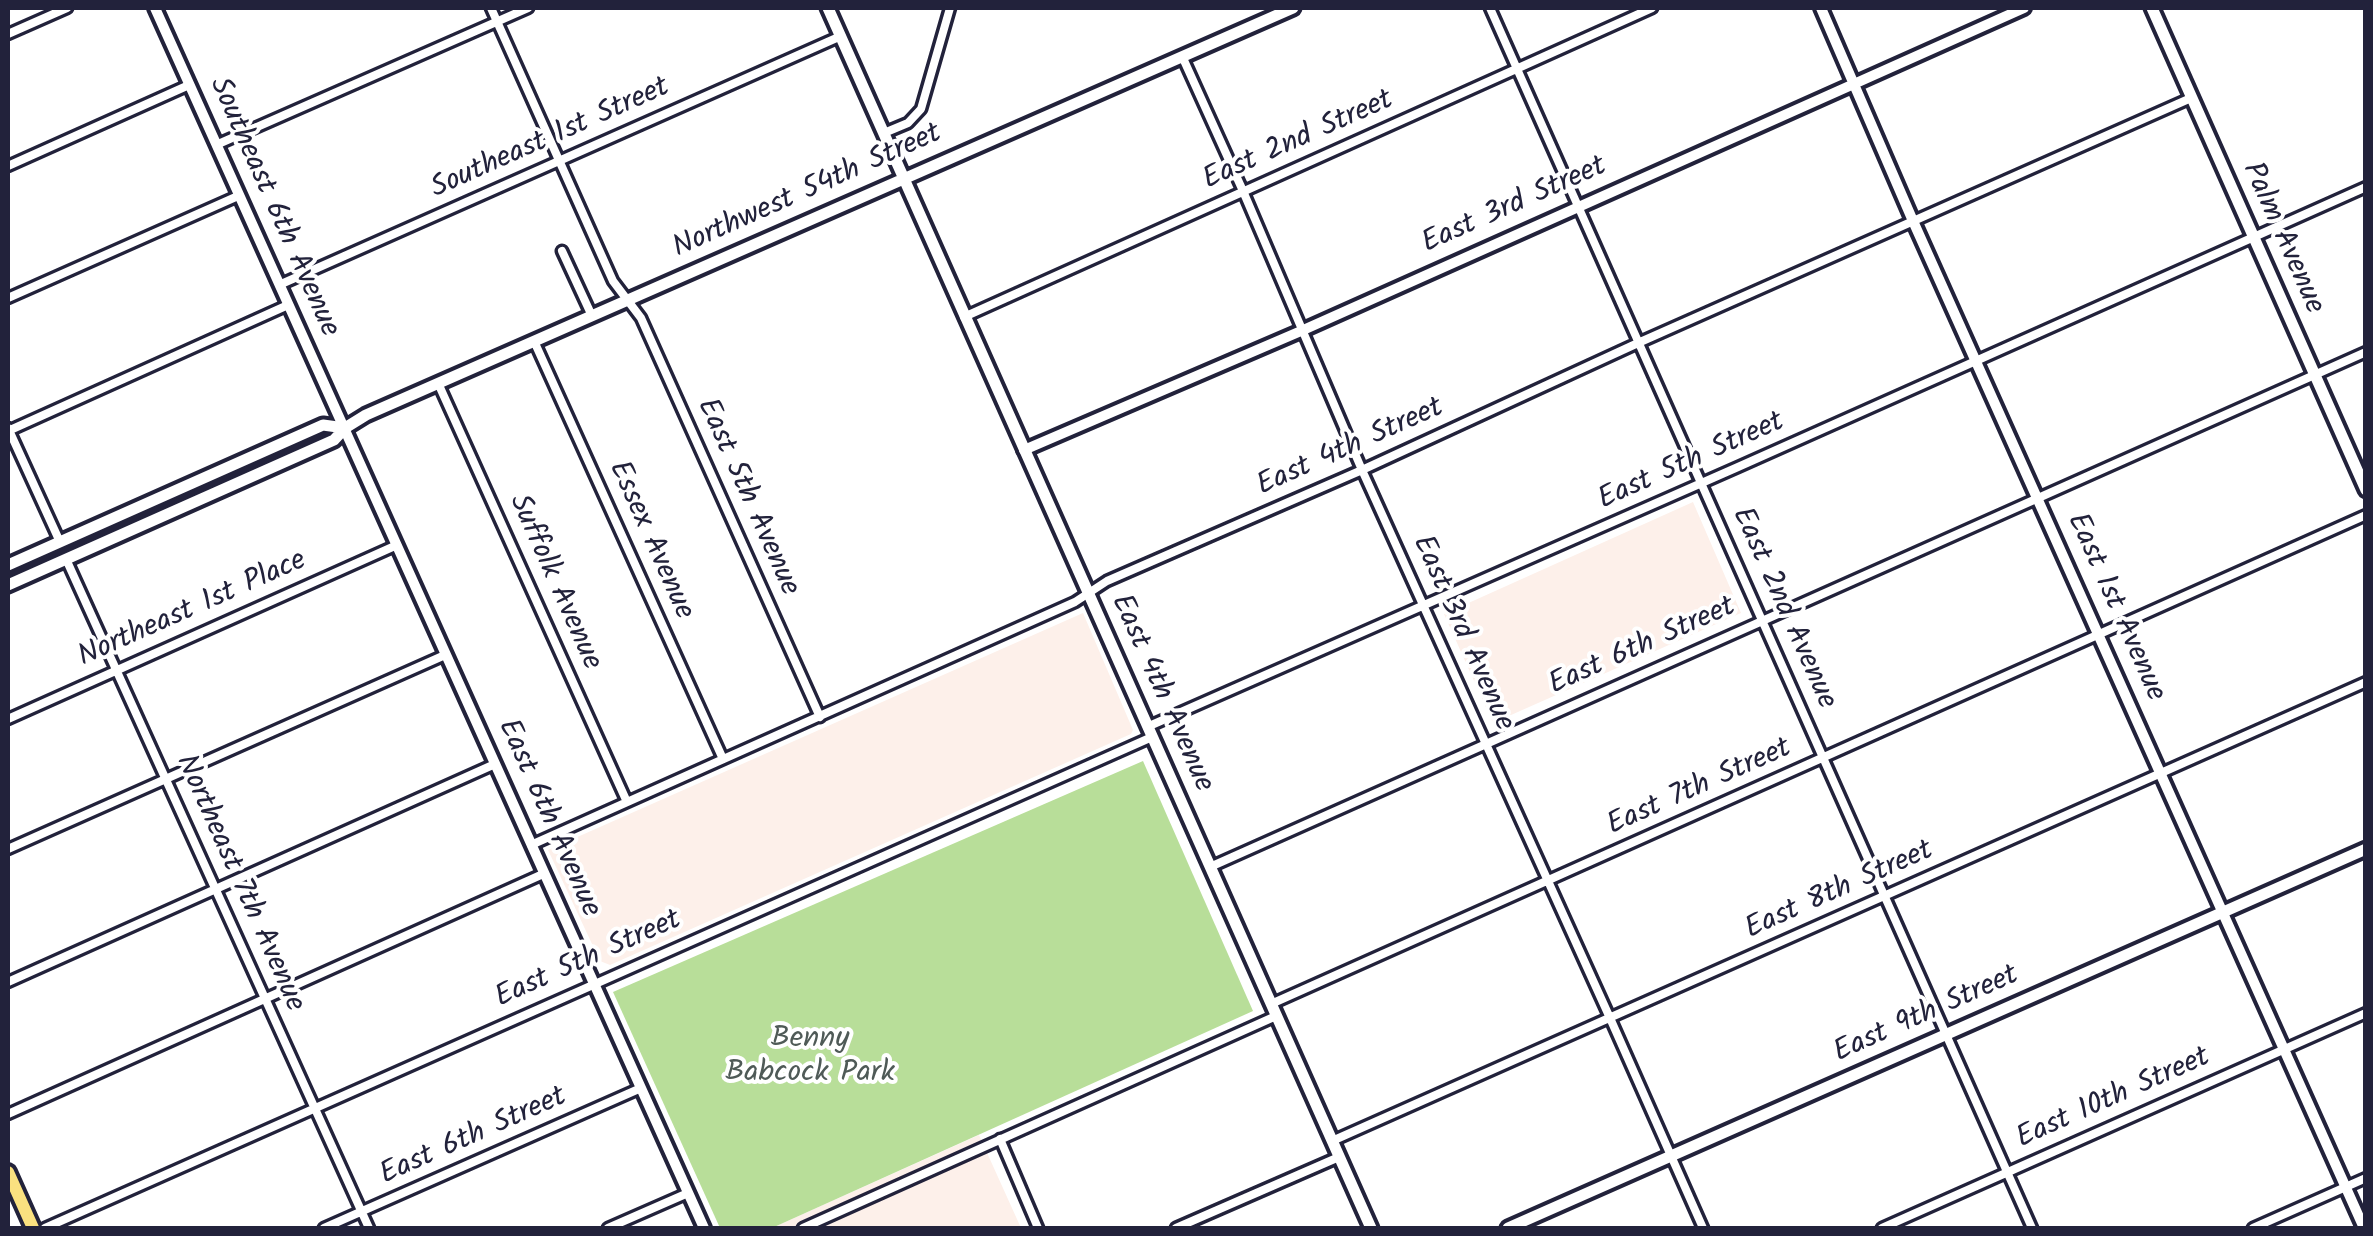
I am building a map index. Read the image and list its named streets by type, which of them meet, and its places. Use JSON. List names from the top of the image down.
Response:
{
  "streets": {
    "main road": [
      "Northwest 54th Street",
      "Palm Avenue",
      "East 4th Avenue",
      "East 9th Street"
    ],
    "street": [
      "Southeast 1st Street",
      "East 2nd Street",
      "East 3rd Street",
      "Southeast 6th Avenue",
      "East 4th Street",
      "East 5th Street",
      "East 5th Avenue",
      "Essex Avenue",
      "Suffolk Avenue",
      "East 1st Avenue",
      "East 2nd Avenue",
      "Northeast 1st Place",
      "East 3rd Avenue",
      "East 6th Street",
      "East 7th Street",
      "East 6th Avenue",
      "Northeast 7th Avenue",
      "East 8th Street",
      "East 10th Street"
    ]
  },
  "crossings": [
    ["Southeast 1st Street", "Southeast 6th Avenue"],
    ["Southeast 1st Street", "East 5th Avenue"],
    ["Southeast 1st Street", "East 4th Avenue"],
    ["East 2nd Street", "East 2nd Avenue"],
    ["East 2nd Street", "East 3rd Avenue"],
    ["East 2nd Street", "East 4th Avenue"],
    ["Northwest 54th Street", "Southeast 6th Avenue"],
    ["Northwest 54th Street", "East 5th Avenue"],
    ["Northwest 54th Street", "Essex Avenue"],
    ["Northwest 54th Street", "Suffolk Avenue"],
    ["Northwest 54th Street", "East 3rd Avenue"],
    ["Northwest 54th Street", "East 4th Avenue"],
    ["Northwest 54th Street", "East 6th Avenue"],
    ["Northwest 54th Street", "Northeast 7th Avenue"],
    ["East 3rd Street", "East 1st Avenue"],
    ["East 3rd Street", "East 2nd Avenue"],
    ["East 3rd Street", "East 3rd Avenue"],
    ["East 3rd Street", "East 4th Avenue"],
    ["Southeast 6th Avenue", "East 6th Avenue"],
    ["Palm Avenue", "East 4th Street"],
    ["Palm Avenue", "East 5th Street"],
    ["Palm Avenue", "East 6th Street"],
    ["East 4th Street", "East 5th Avenue"],
    ["East 4th Street", "Essex Avenue"],
    ["East 4th Street", "Suffolk Avenue"],
    ["East 4th Street", "East 1st Avenue"],
    ["East 4th Street", "East 2nd Avenue"],
    ["East 4th Street", "East 3rd Avenue"],
    ["East 4th Street", "East 4th Avenue"],
    ["East 4th Street", "East 6th Avenue"],
    ["East 5th Street", "East 1st Avenue"],
    ["East 5th Street", "East 2nd Avenue"],
    ["East 5th Street", "East 3rd Avenue"],
    ["East 5th Street", "East 4th Avenue"],
    ["East 5th Street", "East 6th Avenue"],
    ["East 5th Street", "Northeast 7th Avenue"],
    ["East 1st Avenue", "East 6th Street"],
    ["East 1st Avenue", "East 7th Street"],
    ["East 1st Avenue", "East 8th Street"],
    ["East 1st Avenue", "East 9th Street"],
    ["East 1st Avenue", "East 10th Street"],
    ["East 2nd Avenue", "East 6th Street"],
    ["East 2nd Avenue", "East 7th Street"],
    ["East 2nd Avenue", "East 8th Street"],
    ["East 2nd Avenue", "East 9th Street"],
    ["East 2nd Avenue", "East 10th Street"],
    ["Northeast 1st Place", "East 6th Avenue"],
    ["Northeast 1st Place", "Northeast 7th Avenue"],
    ["East 3rd Avenue", "East 6th Street"],
    ["East 3rd Avenue", "East 7th Street"],
    ["East 3rd Avenue", "East 8th Street"],
    ["East 3rd Avenue", "East 9th Street"],
    ["East 6th Street", "East 4th Avenue"],
    ["East 6th Street", "East 6th Avenue"],
    ["East 6th Street", "Northeast 7th Avenue"],
    ["East 4th Avenue", "East 7th Street"],
    ["East 4th Avenue", "East 8th Street"]
  ],
  "parks": ["Benny Babcock Park"]
}
